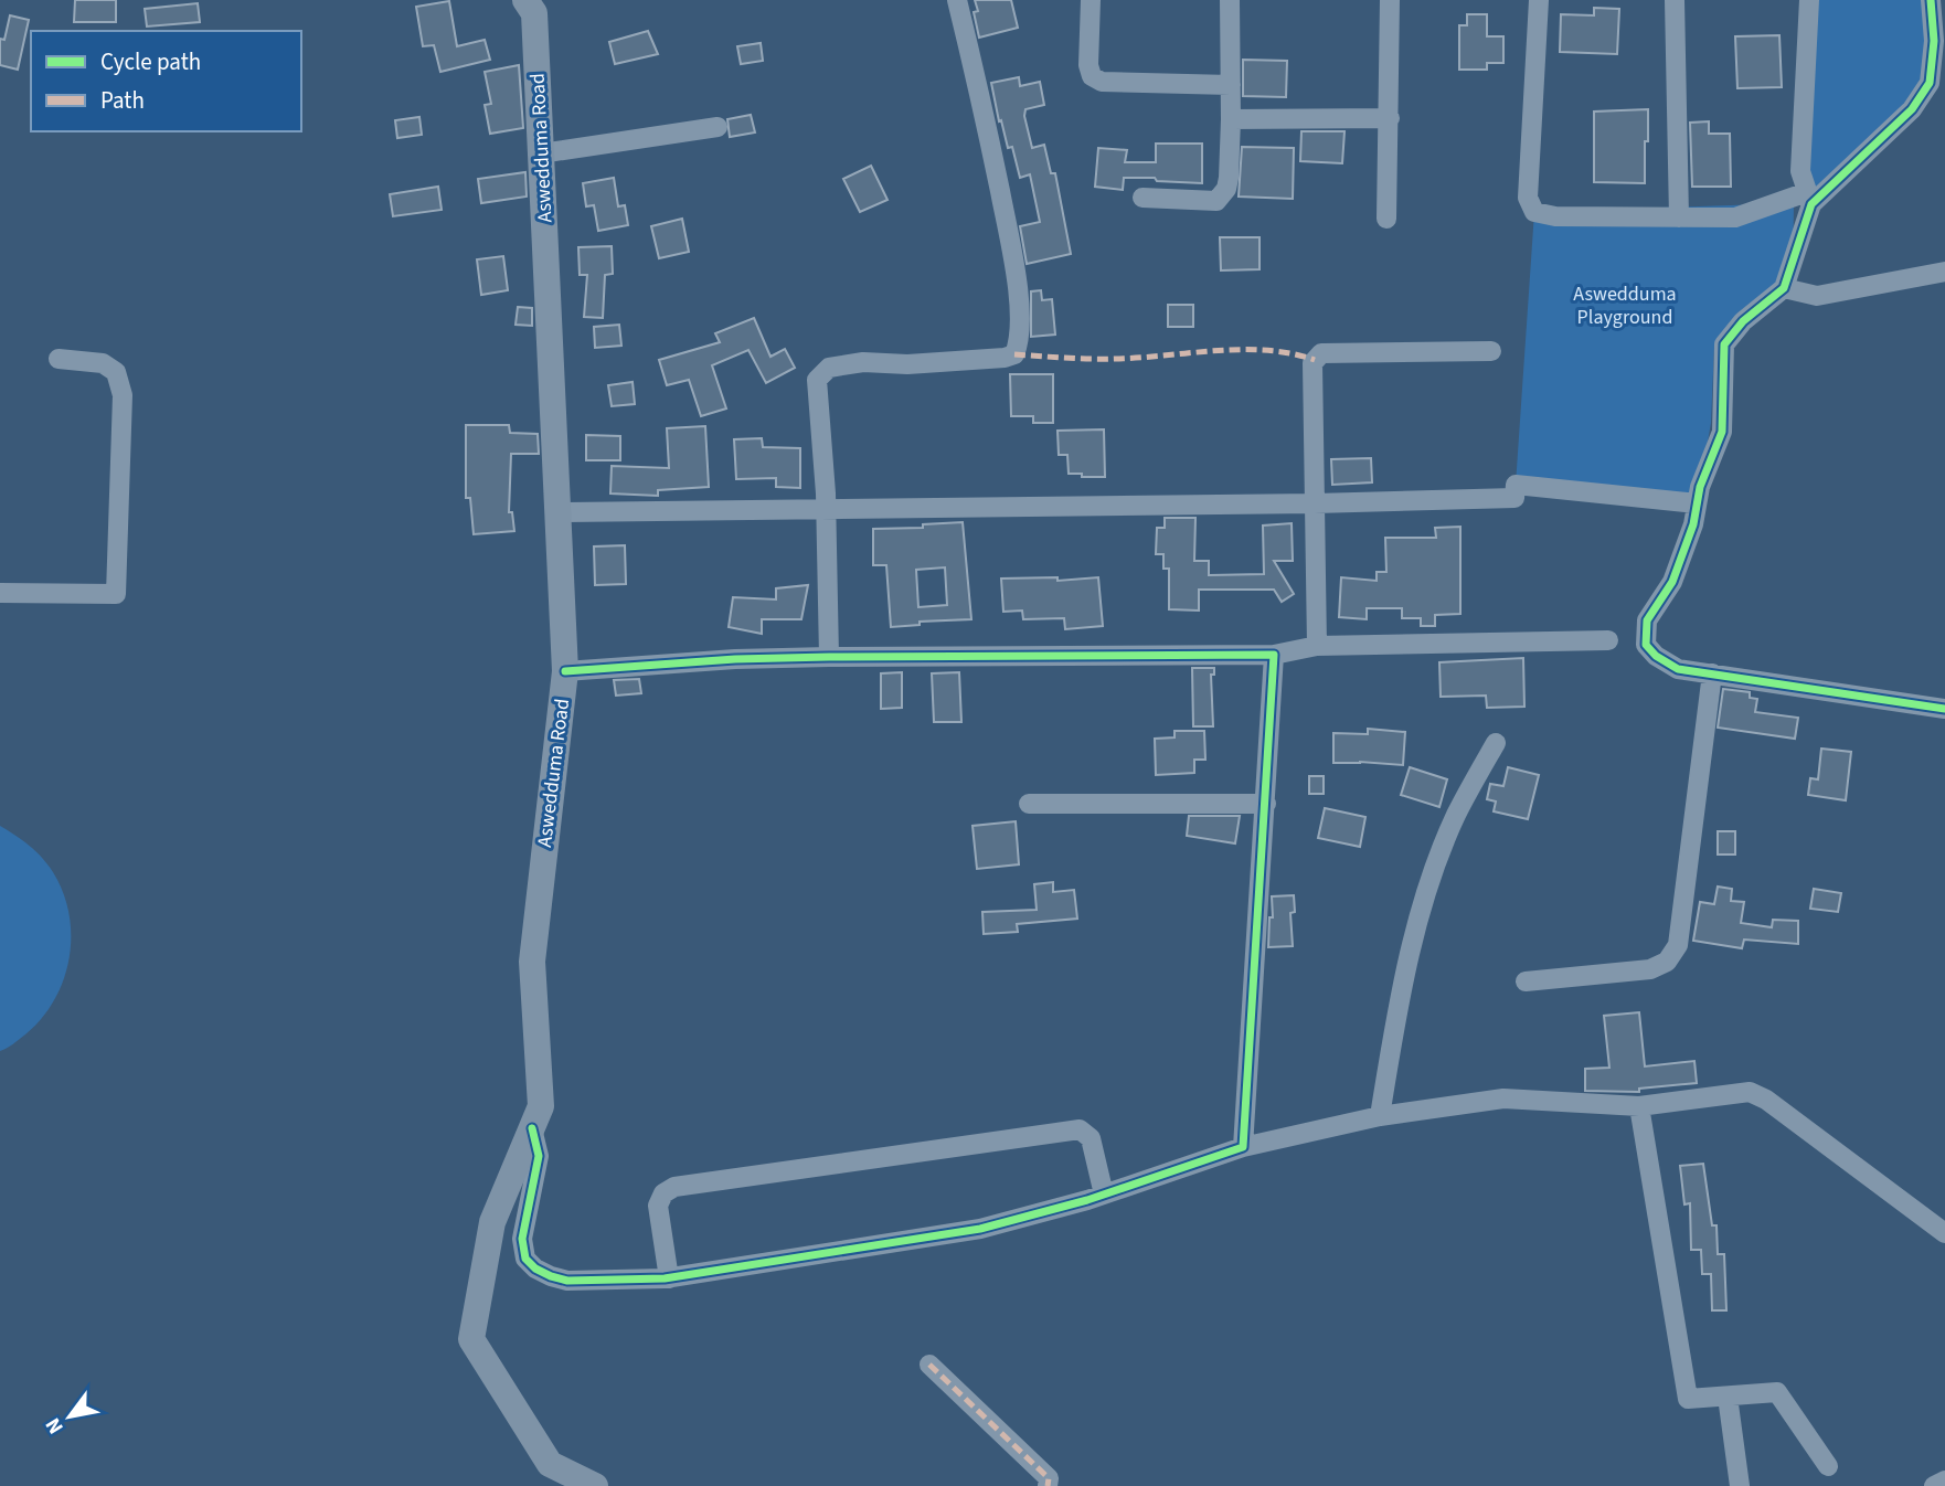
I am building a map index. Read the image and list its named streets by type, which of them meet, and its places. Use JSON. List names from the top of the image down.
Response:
{
  "streets": {
    "street": ["Aswedduma Road"]
  },
  "parks": ["Aswedduma Playground"],
  "legend": ["Cycle path", "Path"],
  "north": "bottom left"
}
